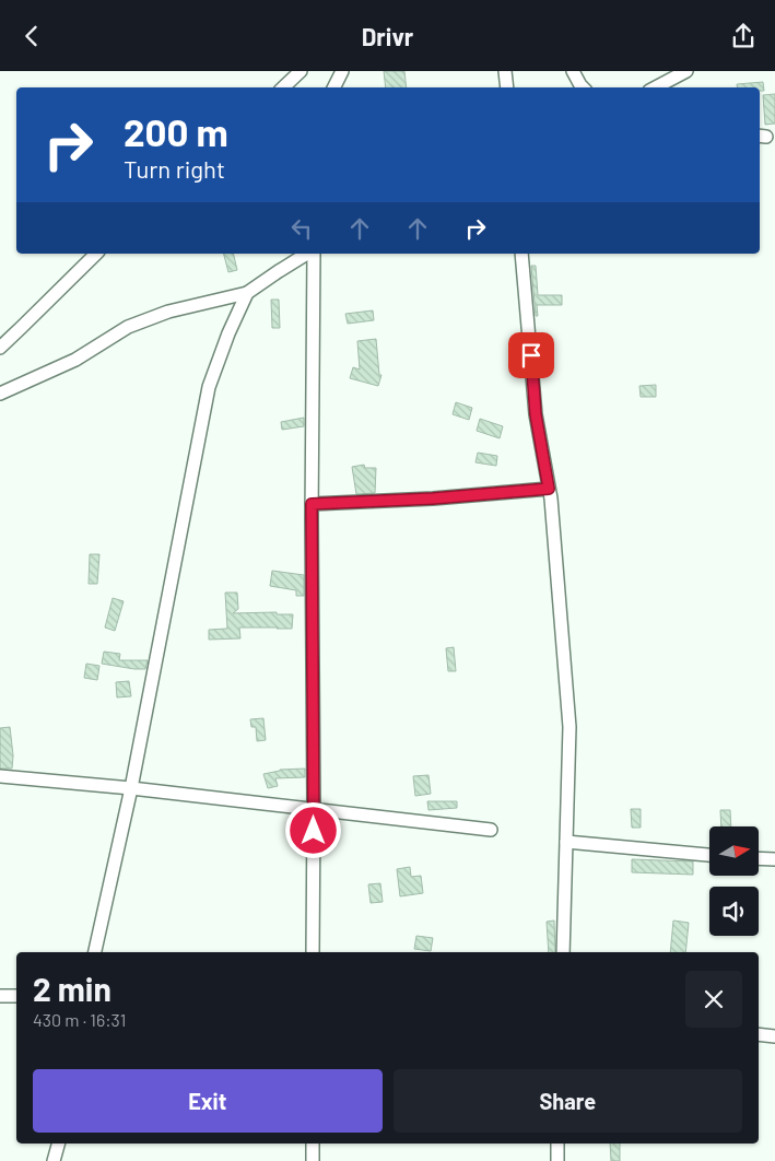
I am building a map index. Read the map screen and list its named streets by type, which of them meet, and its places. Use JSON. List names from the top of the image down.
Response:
{
  "north": "right",
  "page": {
    "header": "Drivr",
    "turn": ["200 m", "Turn right"],
    "heading": ["2 min", "430 m · 16:31"],
    "buttons": ["Exit", "Share"]
  }
}
